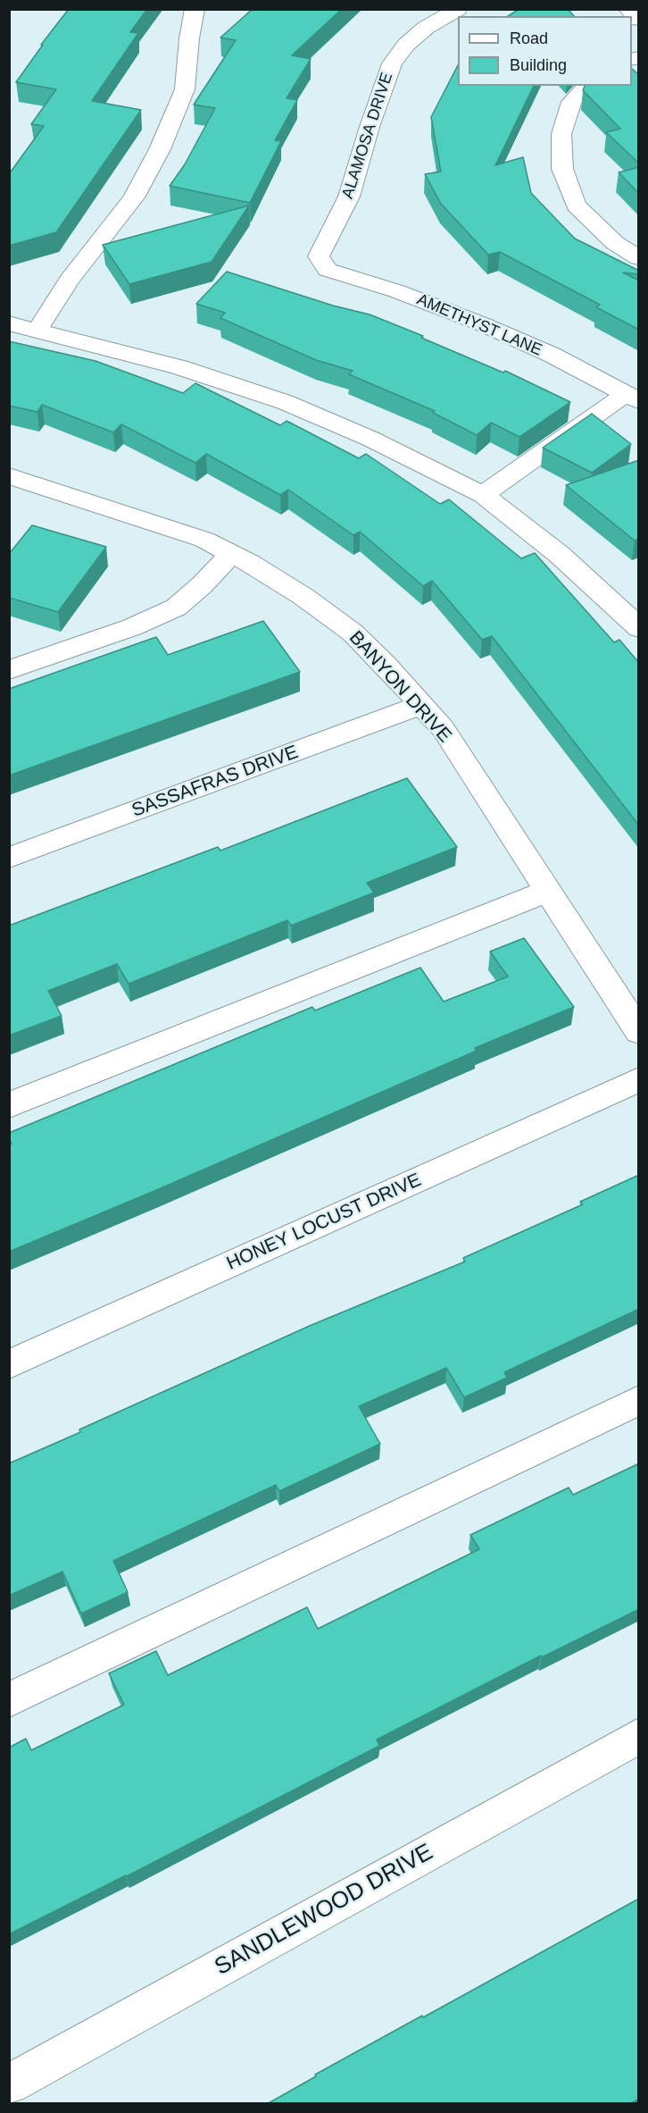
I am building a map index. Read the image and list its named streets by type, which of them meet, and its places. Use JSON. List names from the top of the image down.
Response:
{
  "streets": {
    "street": [
      "ALAMOSA DRIVE",
      "AMETHYST LANE",
      "BANYON DRIVE",
      "SASSAFRAS DRIVE",
      "HONEY LOCUST DRIVE",
      "SANDLEWOOD DRIVE"
    ]
  },
  "crossings": [
    ["ALAMOSA DRIVE", "AMETHYST LANE"],
    ["BANYON DRIVE", "SASSAFRAS DRIVE"]
  ],
  "legend": ["Road", "Building"]
}
